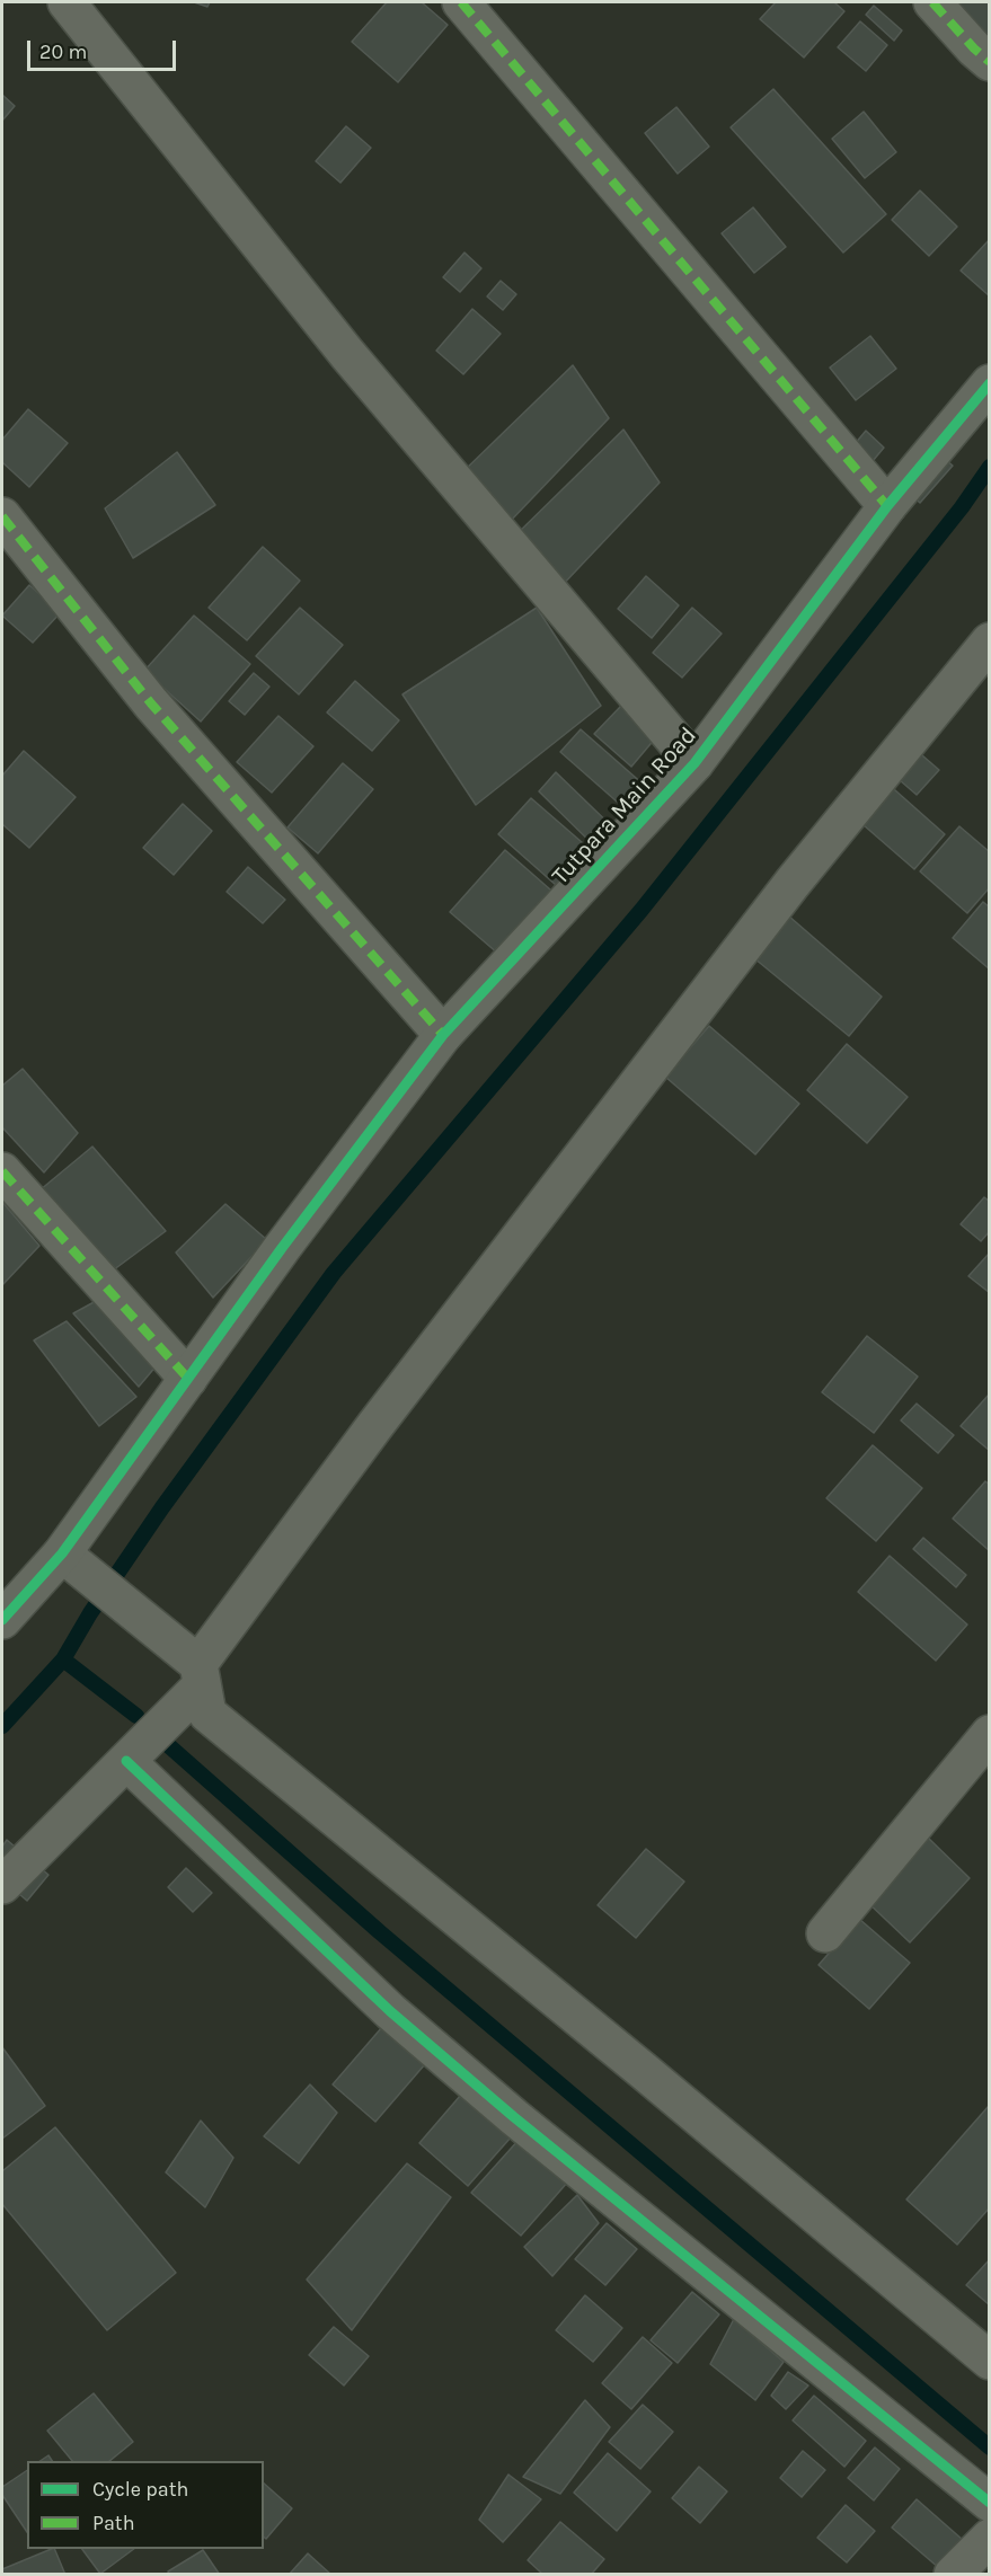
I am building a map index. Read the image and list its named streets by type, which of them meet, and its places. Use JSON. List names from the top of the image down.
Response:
{
  "streets": {
    "street": ["Tutpara Main Road"]
  },
  "legend": ["Cycle path", "Path"],
  "scale_bar": "20 m"
}
